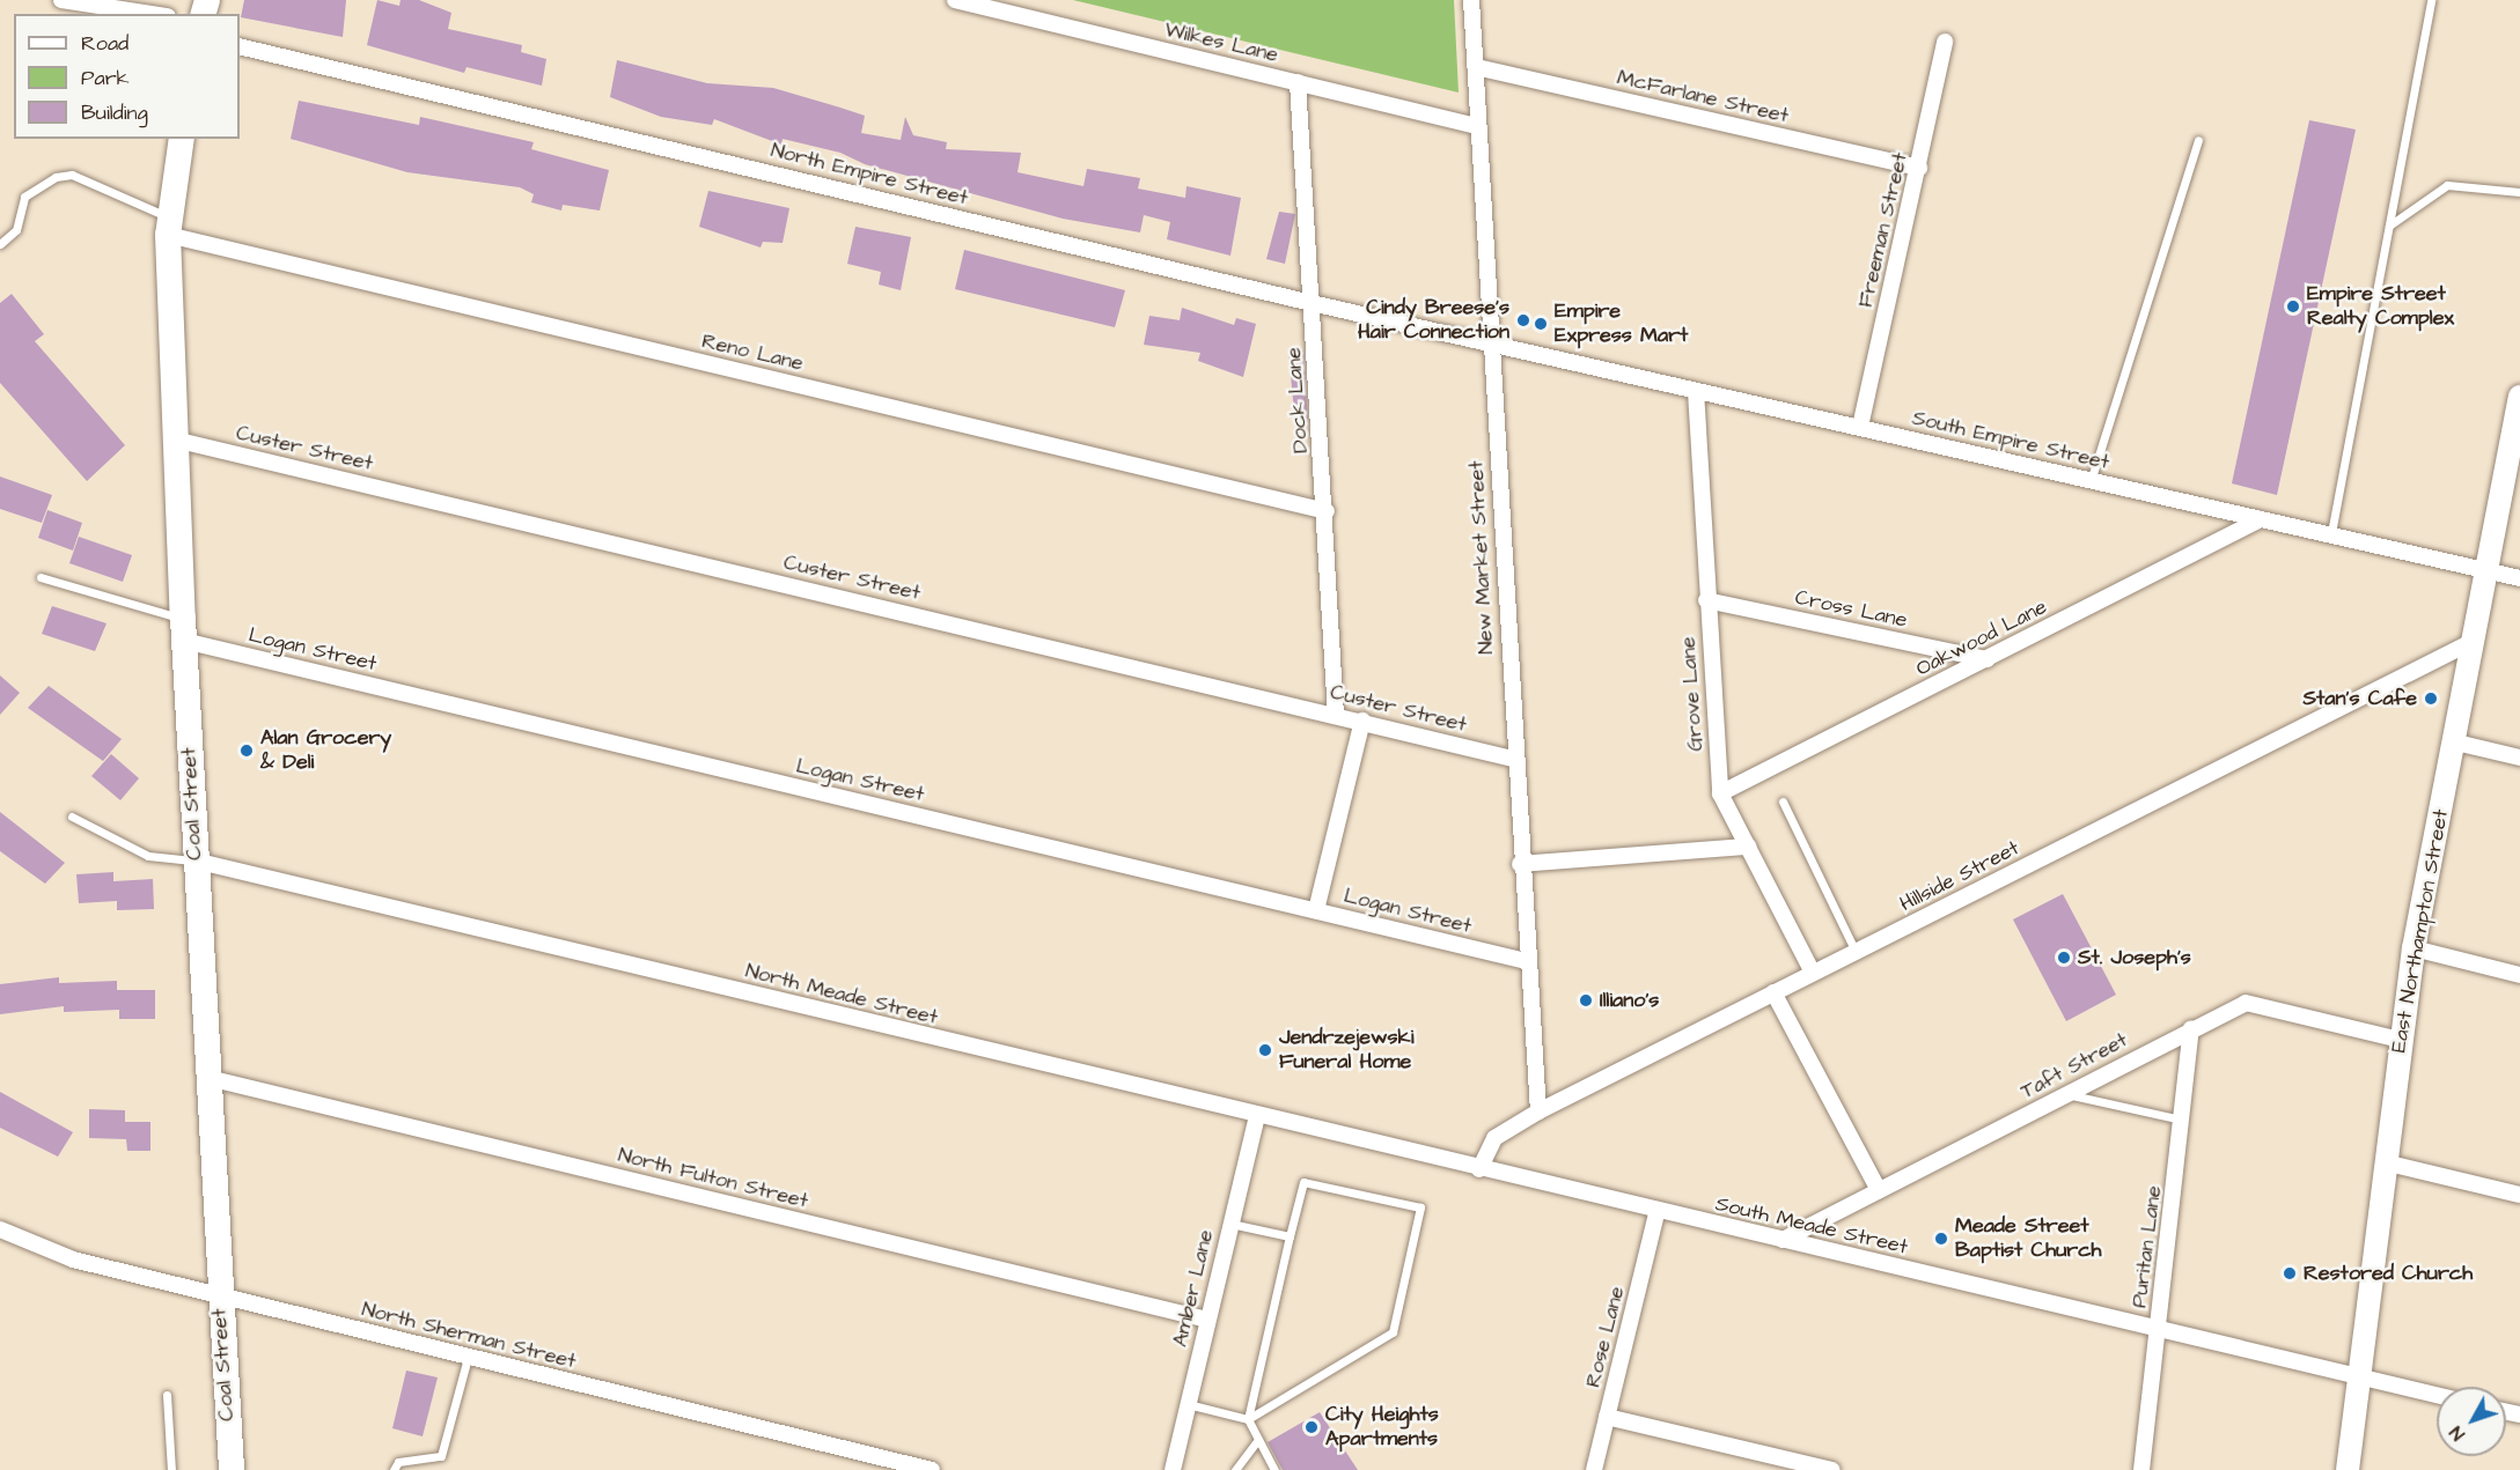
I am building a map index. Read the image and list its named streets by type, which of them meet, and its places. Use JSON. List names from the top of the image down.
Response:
{
  "streets": {
    "main road": ["Coal Street", "East Northampton Street"],
    "street": [
      "Wilkes Lane",
      "McFarlane Street",
      "North Empire Street",
      "Freeman Street",
      "Reno Lane",
      "Dock Lane",
      "South Empire Street",
      "Custer Street",
      "New Market Street",
      "Cross Lane",
      "Oakwood Lane",
      "Logan Street",
      "Grove Lane",
      "Hillside Street",
      "North Meade Street",
      "Taft Street",
      "North Fulton Street",
      "South Meade Street",
      "Puritan Lane",
      "Amber Lane",
      "North Sherman Street",
      "Rose Lane"
    ]
  },
  "crossings": [
    ["Wilkes Lane", "Dock Lane"],
    ["Wilkes Lane", "New Market Street"],
    ["McFarlane Street", "Freeman Street"],
    ["McFarlane Street", "New Market Street"],
    ["North Empire Street", "Dock Lane"],
    ["North Empire Street", "South Empire Street"],
    ["North Empire Street", "New Market Street"],
    ["Freeman Street", "South Empire Street"],
    ["Reno Lane", "Dock Lane"],
    ["Reno Lane", "Coal Street"],
    ["Dock Lane", "Custer Street"],
    ["South Empire Street", "New Market Street"],
    ["South Empire Street", "Oakwood Lane"],
    ["South Empire Street", "Grove Lane"],
    ["South Empire Street", "East Northampton Street"],
    ["Custer Street", "New Market Street"],
    ["Custer Street", "Coal Street"],
    ["New Market Street", "Logan Street"],
    ["New Market Street", "Hillside Street"],
    ["Cross Lane", "Oakwood Lane"],
    ["Cross Lane", "Grove Lane"],
    ["Oakwood Lane", "Grove Lane"],
    ["Logan Street", "Coal Street"],
    ["Grove Lane", "Hillside Street"],
    ["Coal Street", "North Meade Street"],
    ["Coal Street", "North Fulton Street"],
    ["Coal Street", "North Sherman Street"],
    ["Hillside Street", "East Northampton Street"],
    ["Hillside Street", "North Meade Street"],
    ["Hillside Street", "South Meade Street"],
    ["East Northampton Street", "Taft Street"],
    ["East Northampton Street", "South Meade Street"],
    ["North Meade Street", "South Meade Street"],
    ["North Meade Street", "Amber Lane"],
    ["Taft Street", "South Meade Street"],
    ["Taft Street", "Puritan Lane"],
    ["North Fulton Street", "Amber Lane"],
    ["South Meade Street", "Puritan Lane"],
    ["South Meade Street", "Rose Lane"]
  ],
  "places": [
    "Empire Street Realty Complex",
    "Cindy Breese's Hair Connection",
    "Empire Express Mart",
    "Stan's Cafe",
    "Alan Grocery & Deli",
    "St. Joseph's",
    "Illiano's",
    "Jendrzejewski Funeral Home",
    "Meade Street Baptist Church",
    "Restored Church",
    "City Heights Apartments"
  ],
  "legend": ["Road", "Park", "Building"],
  "north": "bottom left"
}
